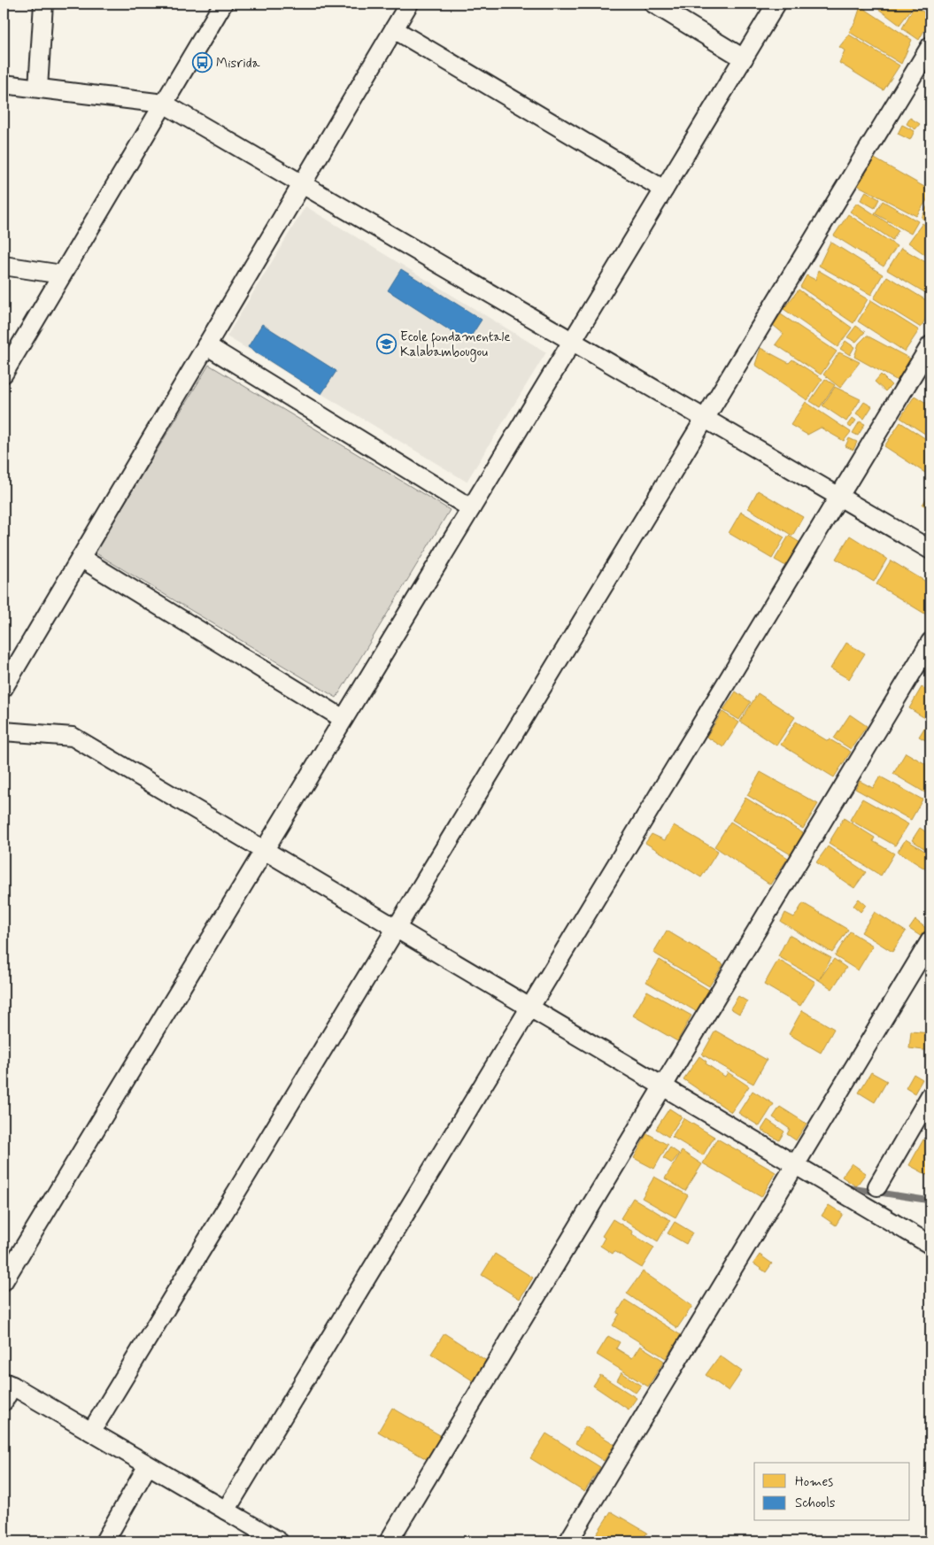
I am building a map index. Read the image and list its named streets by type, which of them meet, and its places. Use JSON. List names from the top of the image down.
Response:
{
  "places": {
    "bus stop": ["Misrida"],
    "school or university": ["Ecole fondamentale Kalabambougou"]
  },
  "legend": ["Homes", "Schools"]
}
